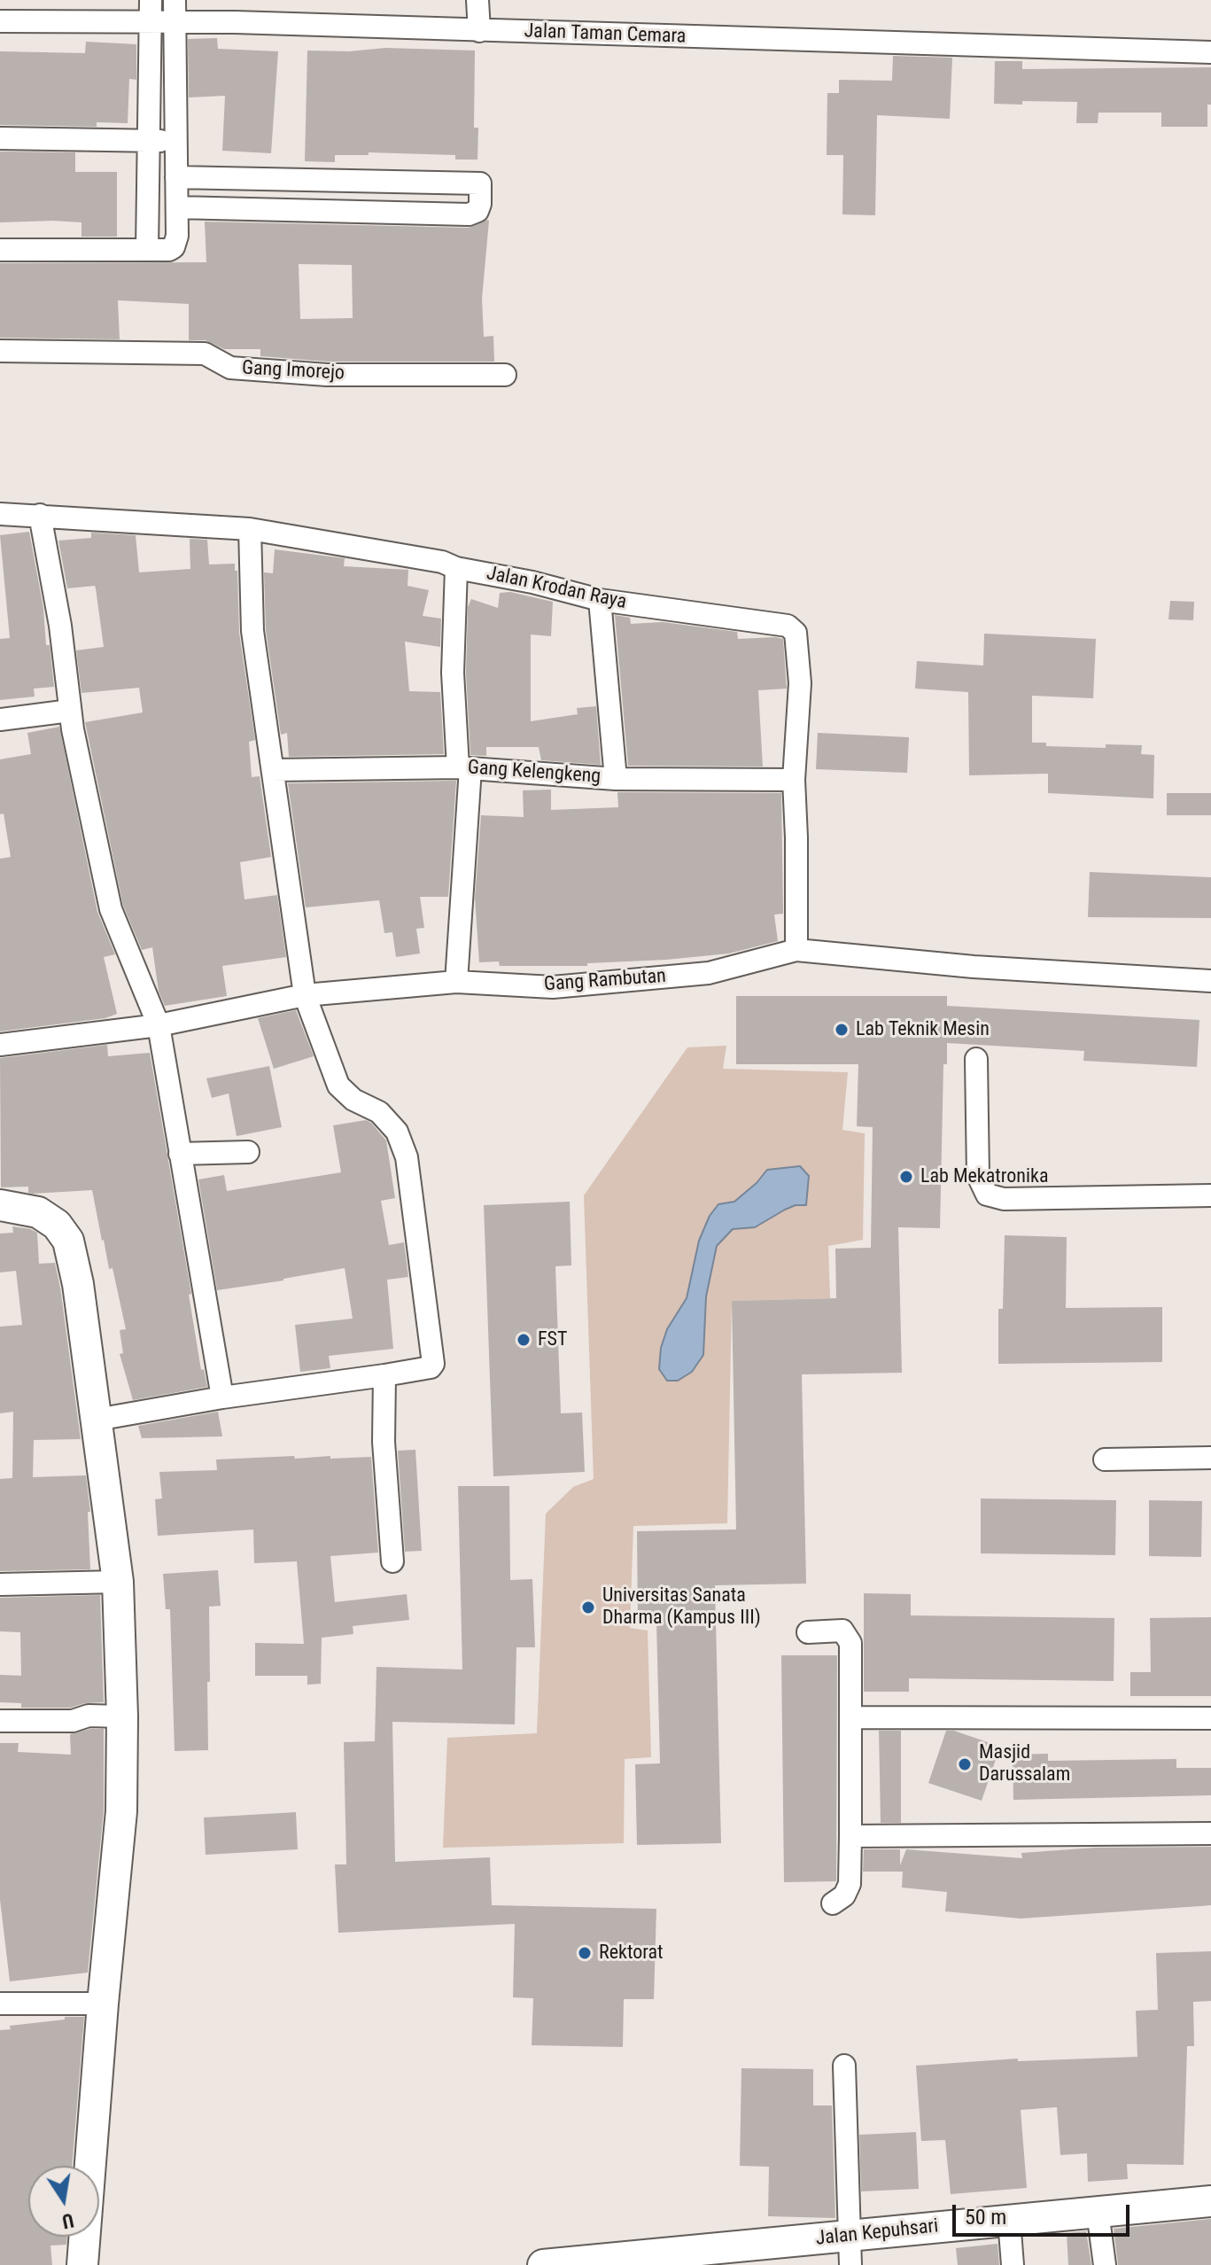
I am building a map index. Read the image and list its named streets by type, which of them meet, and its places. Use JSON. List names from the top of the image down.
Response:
{
  "streets": {
    "street": [
      "Jalan Taman Cemara",
      "Gang Imorejo",
      "Jalan Krodan Raya",
      "Gang Kelengkeng",
      "Gang Rambutan",
      "Jalan Kepuhsari"
    ]
  },
  "crossings": [
    ["Jalan Krodan Raya", "Gang Kelengkeng"],
    ["Jalan Krodan Raya", "Gang Rambutan"]
  ],
  "places": [
    "Lab Teknik Mesin",
    "Lab Mekatronika",
    "FST",
    "Universitas Sanata Dharma (Kampus III)",
    "Masjid Darussalam",
    "Rektorat"
  ],
  "scale_bar": "50 m",
  "north": "bottom"
}
